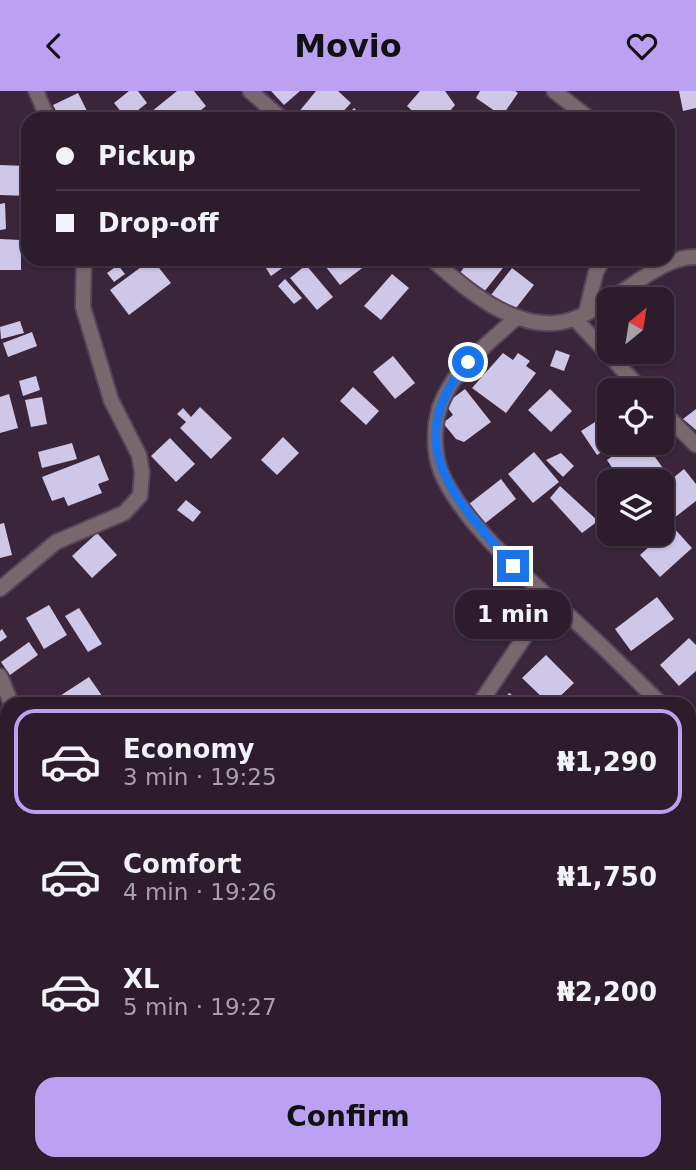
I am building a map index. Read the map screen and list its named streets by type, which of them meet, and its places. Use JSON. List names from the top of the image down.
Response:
{
  "north": "top right",
  "page": {
    "header": "Movio",
    "banner": ["Pickup", "Drop-off"],
    "bubble": "1 min",
    "list": [
      {
        "name": "Economy",
        "note": "3 min · 19:25",
        "value": "₦1,290"
      },
      {
        "name": "Comfort",
        "note": "4 min · 19:26",
        "value": "₦1,750"
      },
      {
        "name": "XL",
        "note": "5 min · 19:27",
        "value": "₦2,200"
      }
    ],
    "buttons": "Confirm"
  }
}
